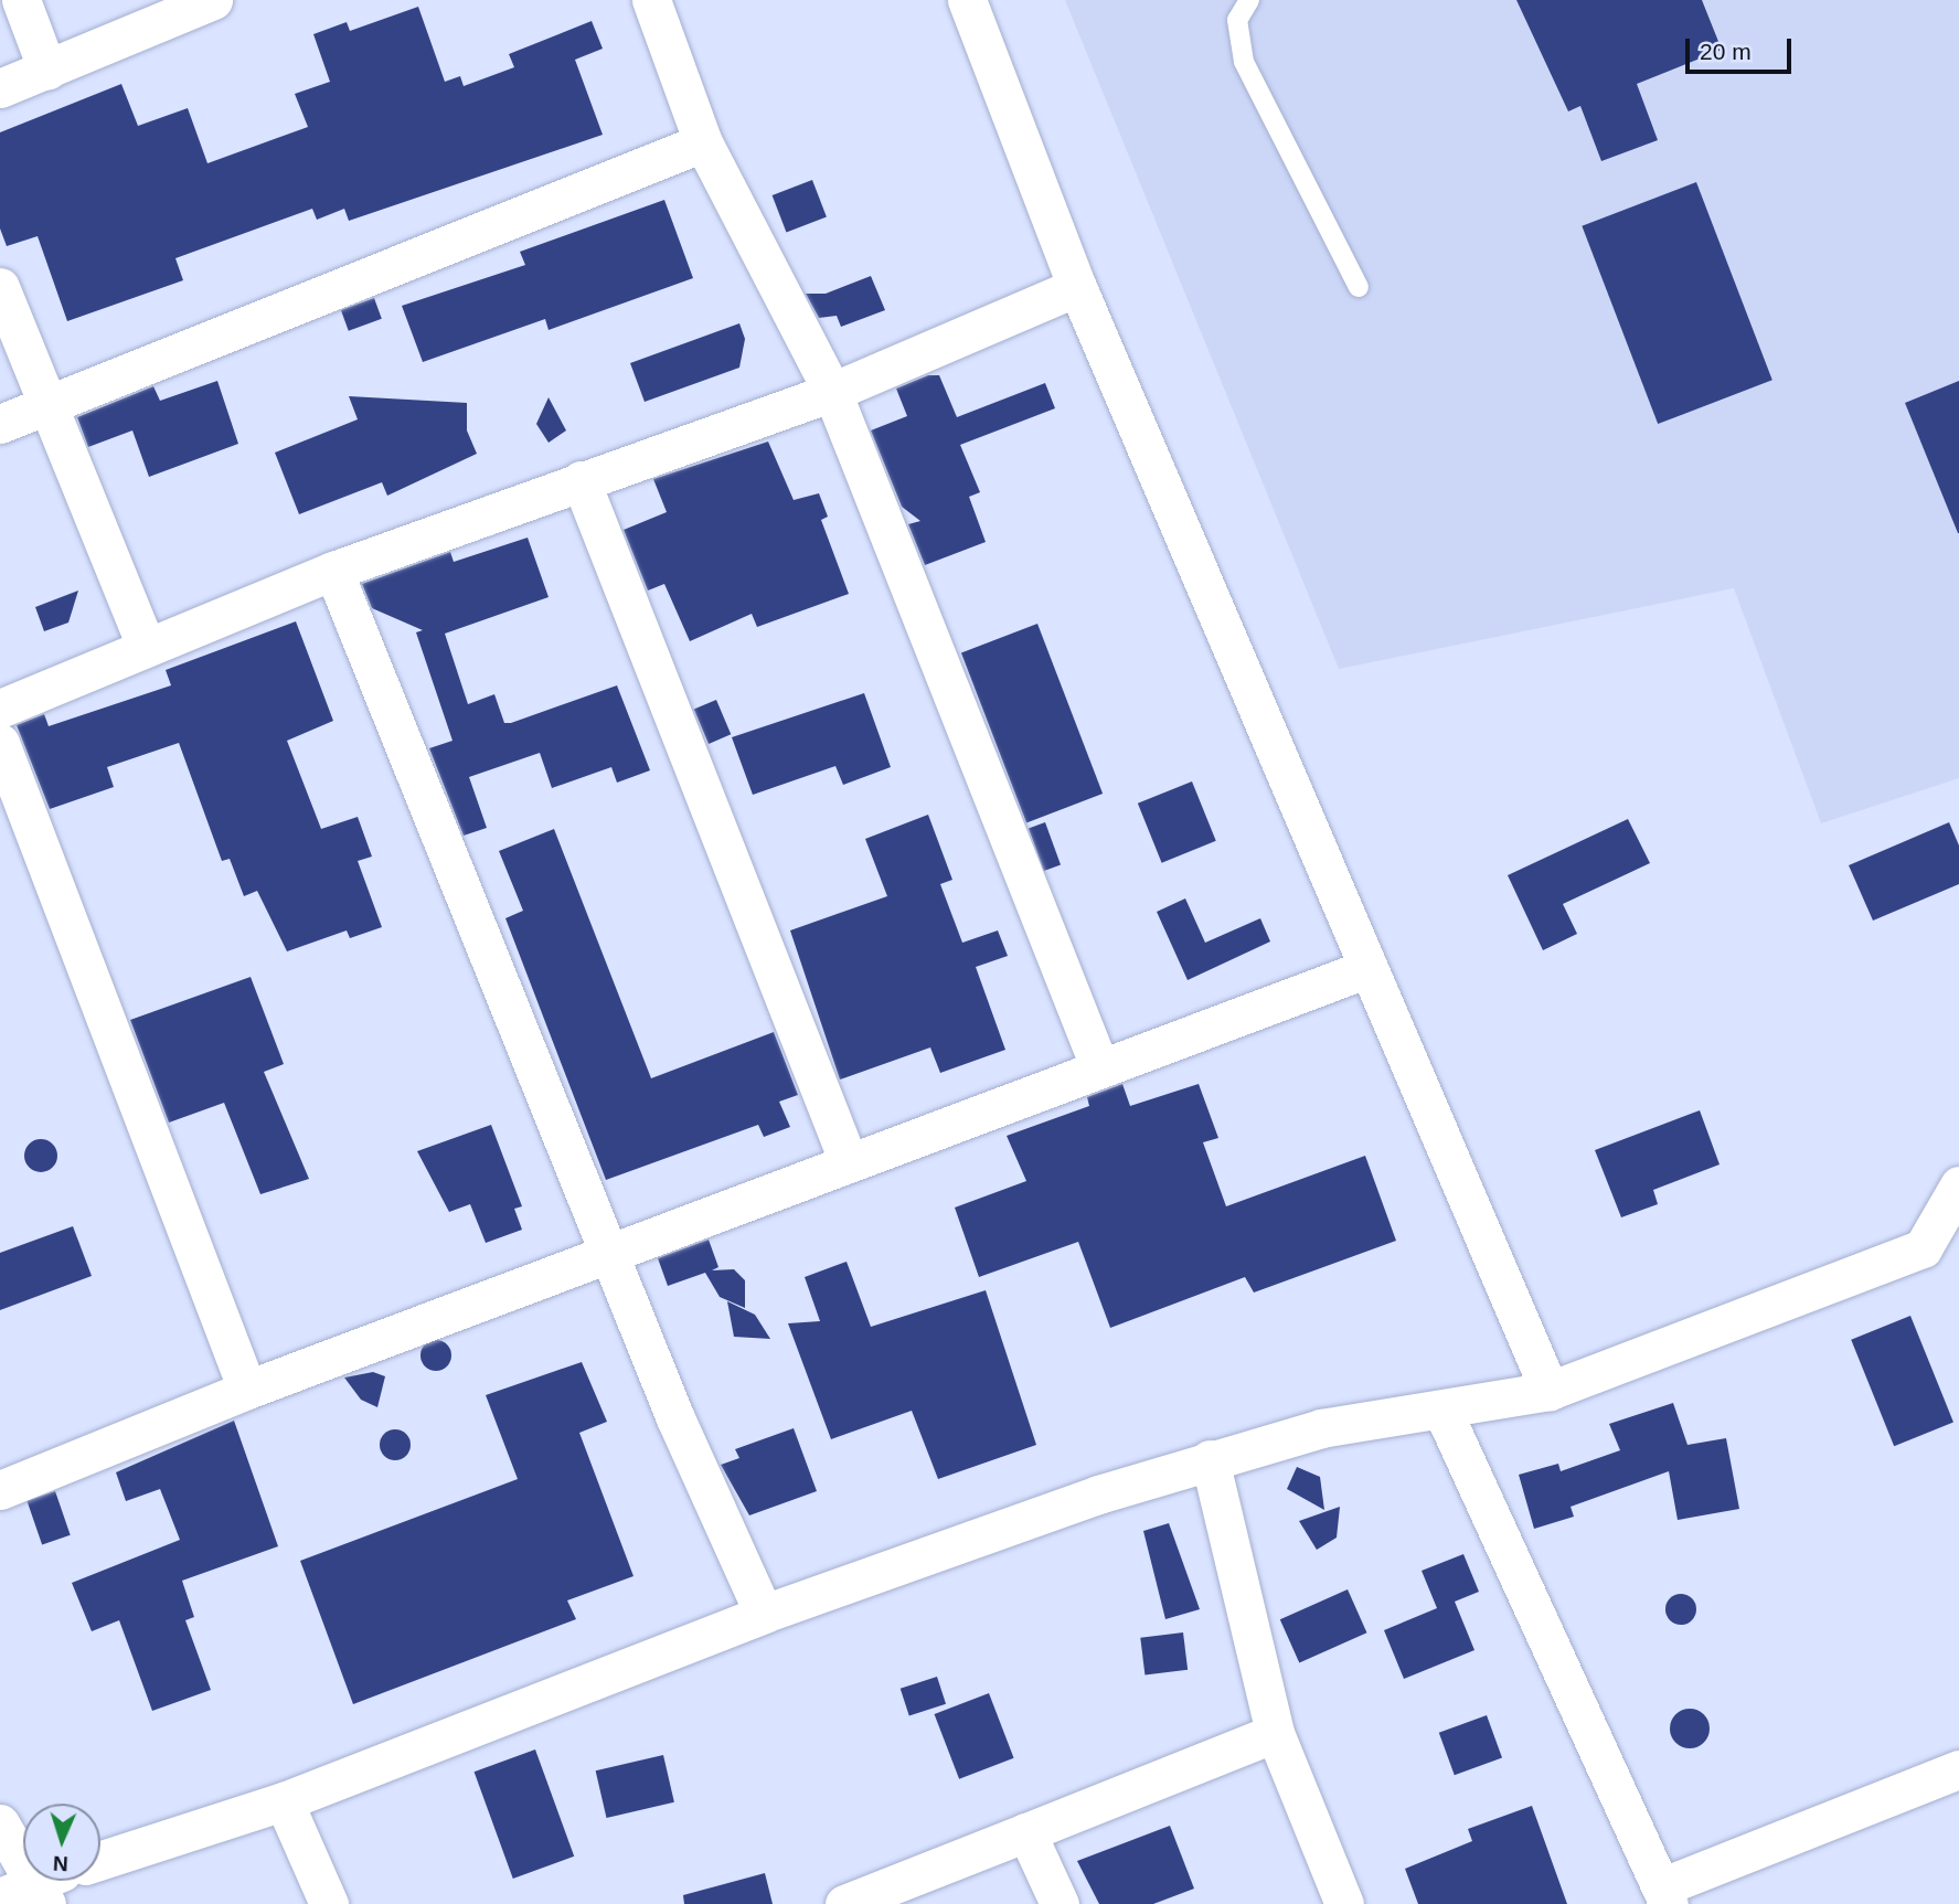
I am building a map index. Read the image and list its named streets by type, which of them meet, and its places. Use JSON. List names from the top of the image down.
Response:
{
  "scale_bar": "20 m",
  "north": "bottom"
}
